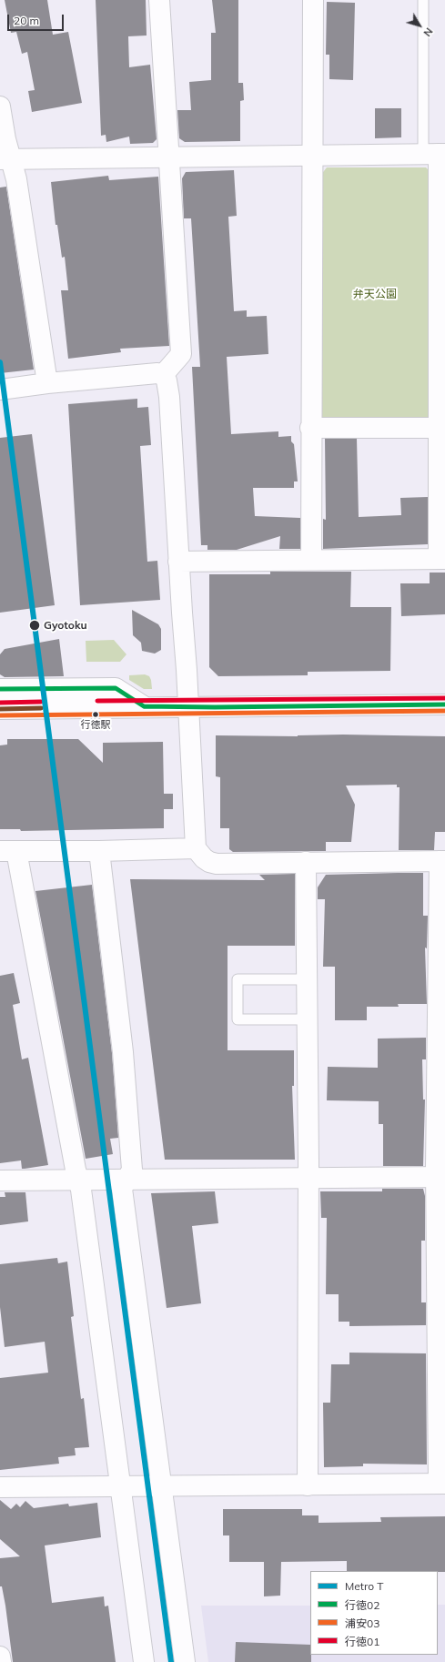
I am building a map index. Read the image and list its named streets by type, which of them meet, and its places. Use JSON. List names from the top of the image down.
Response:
{
  "parks": ["弁天公園"],
  "places": ["Gyotoku", "行徳駅"],
  "lines": [
    "metro line T",
    "transit line 行徳02",
    "transit line 行徳01",
    "transit line 浦安03"
  ],
  "legend": [
    "Metro T",
    "行徳02",
    "浦安03",
    "行徳01"
  ],
  "scale_bar": "20 m",
  "north": "bottom right"
}
